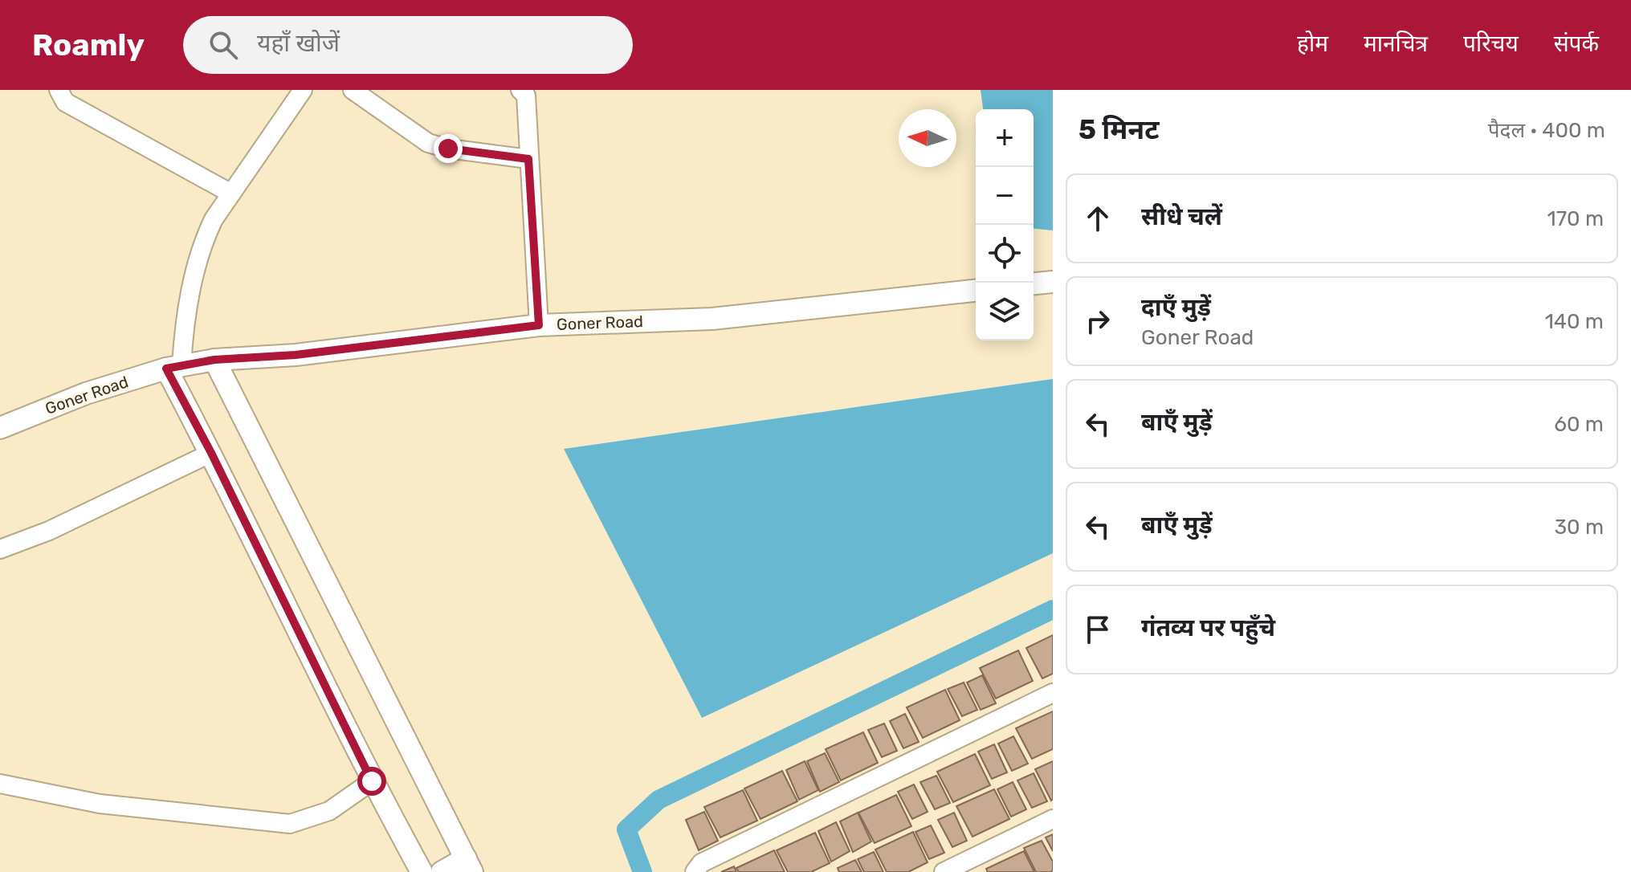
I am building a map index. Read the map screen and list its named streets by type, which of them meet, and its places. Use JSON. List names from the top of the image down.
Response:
{
  "streets": {
    "street": ["Goner Road"]
  },
  "north": "left",
  "page": {
    "header": "Roamly",
    "search": "यहाँ खोजें",
    "nav": [
      "होम",
      "मानचित्र",
      "परिचय",
      "संपर्क"
    ],
    "heading": ["5 मिनट", "पैदल · 400 m"],
    "map_buttons": ["+", "−"],
    "list": [
      ["सीधे चलें", "170 m"],
      ["दाएँ मुड़ें", "Goner Road", "140 m"],
      ["बाएँ मुड़ें", "60 m"],
      ["बाएँ मुड़ें", "30 m"],
      "गंतव्य पर पहुँचे"
    ]
  }
}
